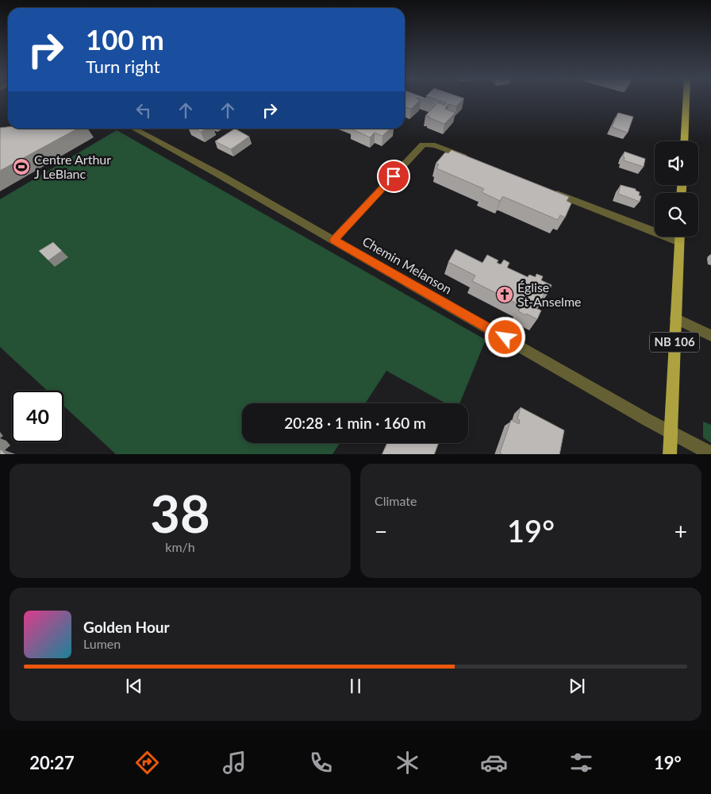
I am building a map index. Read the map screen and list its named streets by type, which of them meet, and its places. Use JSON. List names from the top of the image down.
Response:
{
  "streets": {
    "main road": ["NB 106"],
    "street": ["Chemin Melanson"]
  },
  "crossings": [
    ["Chemin Melanson", "NB 106"]
  ],
  "places": {
    "sports": ["Centre Arthur J LeBlanc"],
    "church": ["Église St-Anselme"]
  },
  "page": {
    "turn": ["100 m", "Turn right"],
    "limit": "40",
    "trip": "20:28 · 1 min · 160 m",
    "tile": [
      ["38", "km/h"],
      "Climate"
    ],
    "heat": ["−", "19°", "+"],
    "song": ["Golden Hour", "Lumen"],
    "tabs": ["20:27", "19°"]
  }
}
